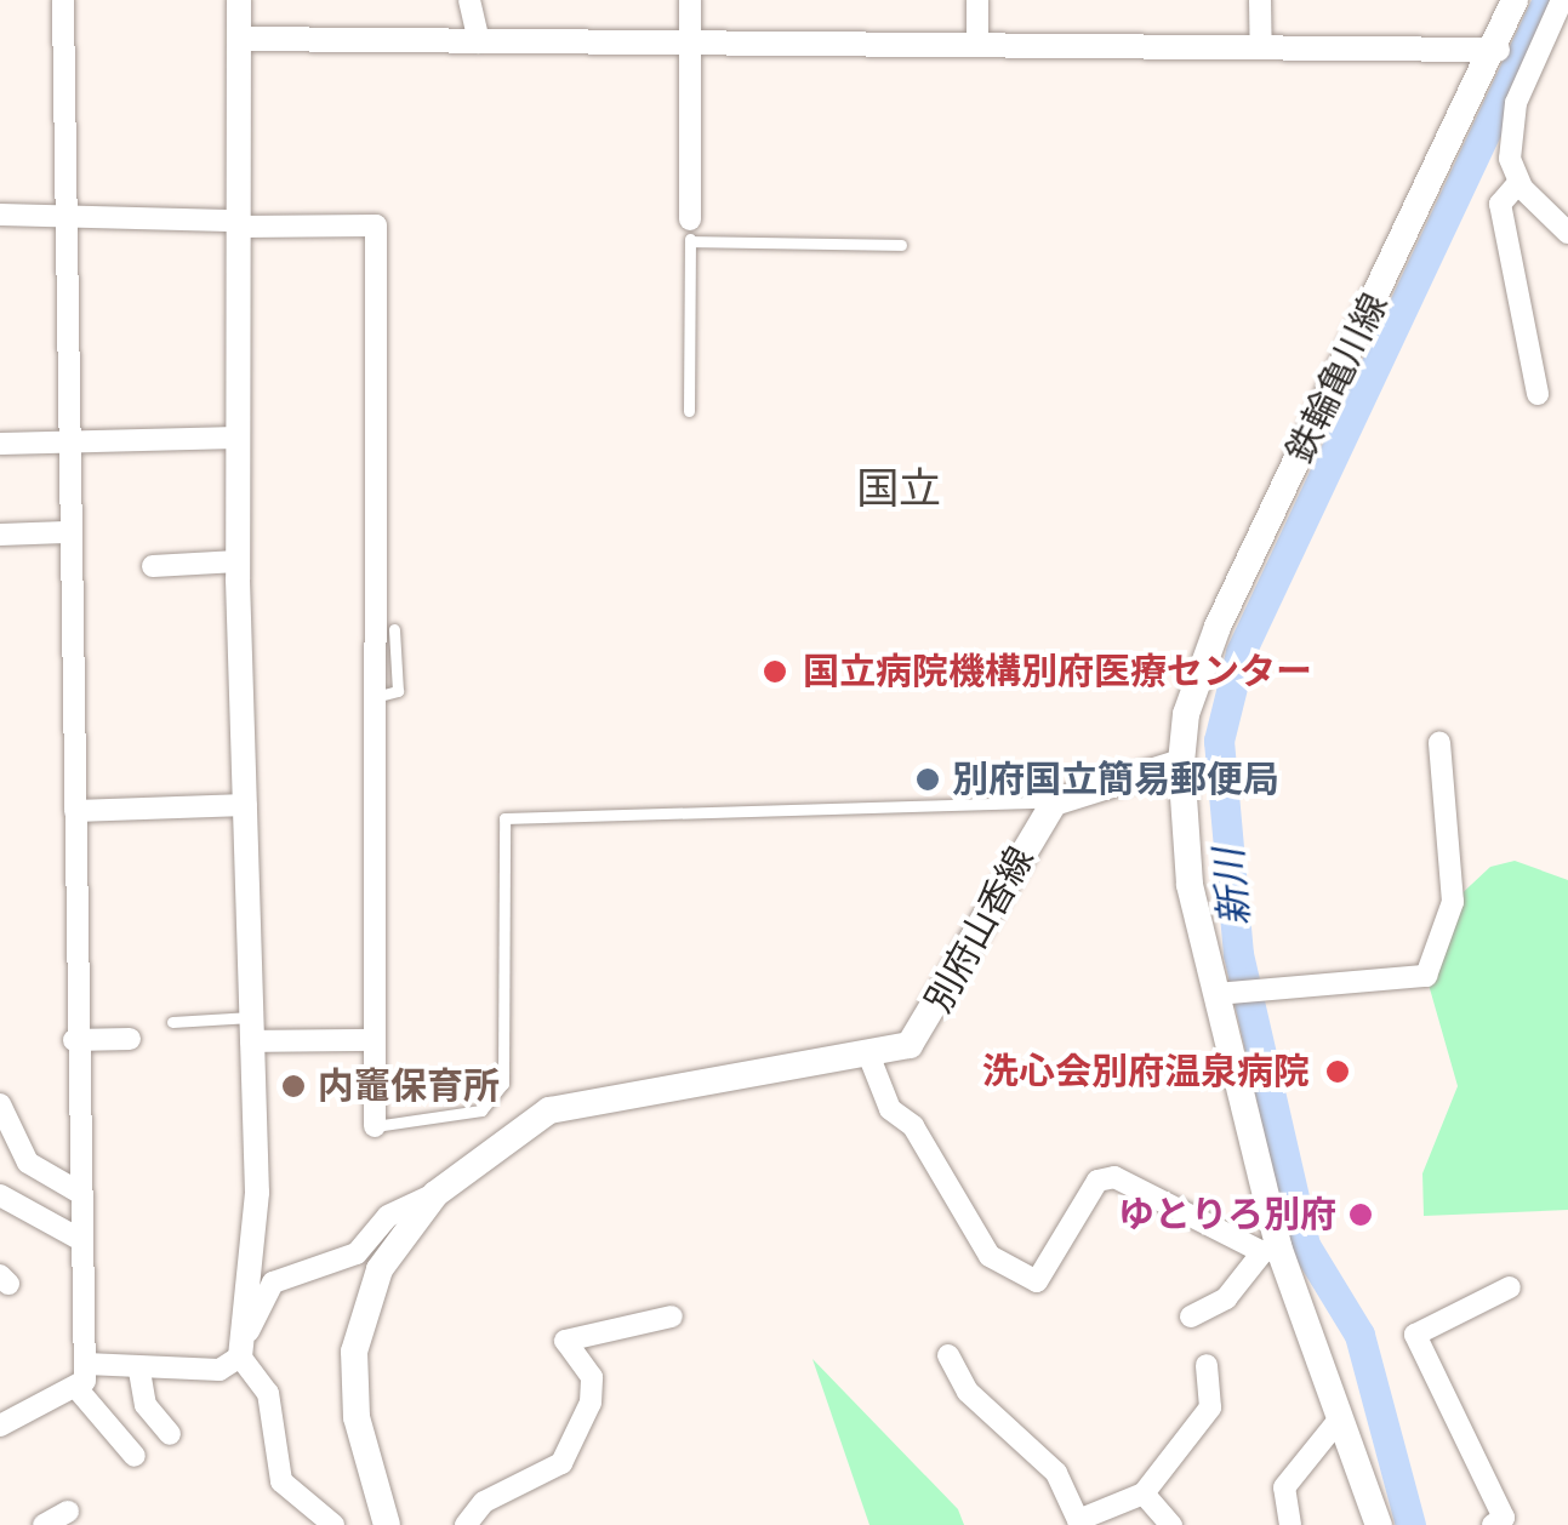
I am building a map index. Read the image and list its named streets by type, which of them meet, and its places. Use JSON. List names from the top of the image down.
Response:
{
  "streets": {
    "main road": ["鉄輪亀川線", "別府山香線"]
  },
  "districts": ["国立"],
  "water": ["新川"],
  "places": [
    "国立病院機構別府医療センター",
    "別府国立簡易郵便局",
    "洗心会別府温泉病院",
    "内竈保育所",
    "ゆとりろ別府"
  ]
}
